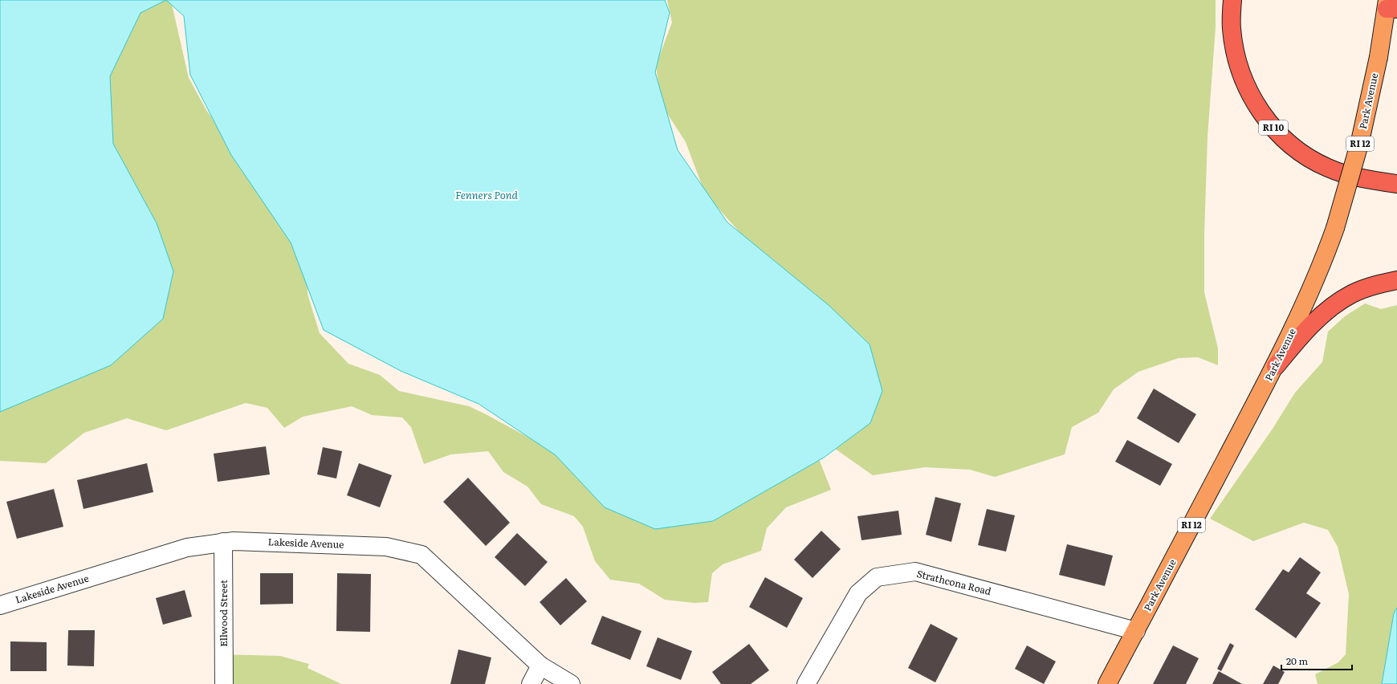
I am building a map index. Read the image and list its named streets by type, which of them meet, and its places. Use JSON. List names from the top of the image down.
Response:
{
  "streets": {
    "highway": ["RI 10"],
    "main road": ["Park Avenue", "RI 12"],
    "street": ["Lakeside Avenue", "Strathcona Road", "Ellwood Street"]
  },
  "crossings": [
    ["Park Avenue", "Strathcona Road"],
    ["Lakeside Avenue", "Ellwood Street"]
  ],
  "water": ["Fenners Pond"],
  "scale_bar": "20 m"
}
